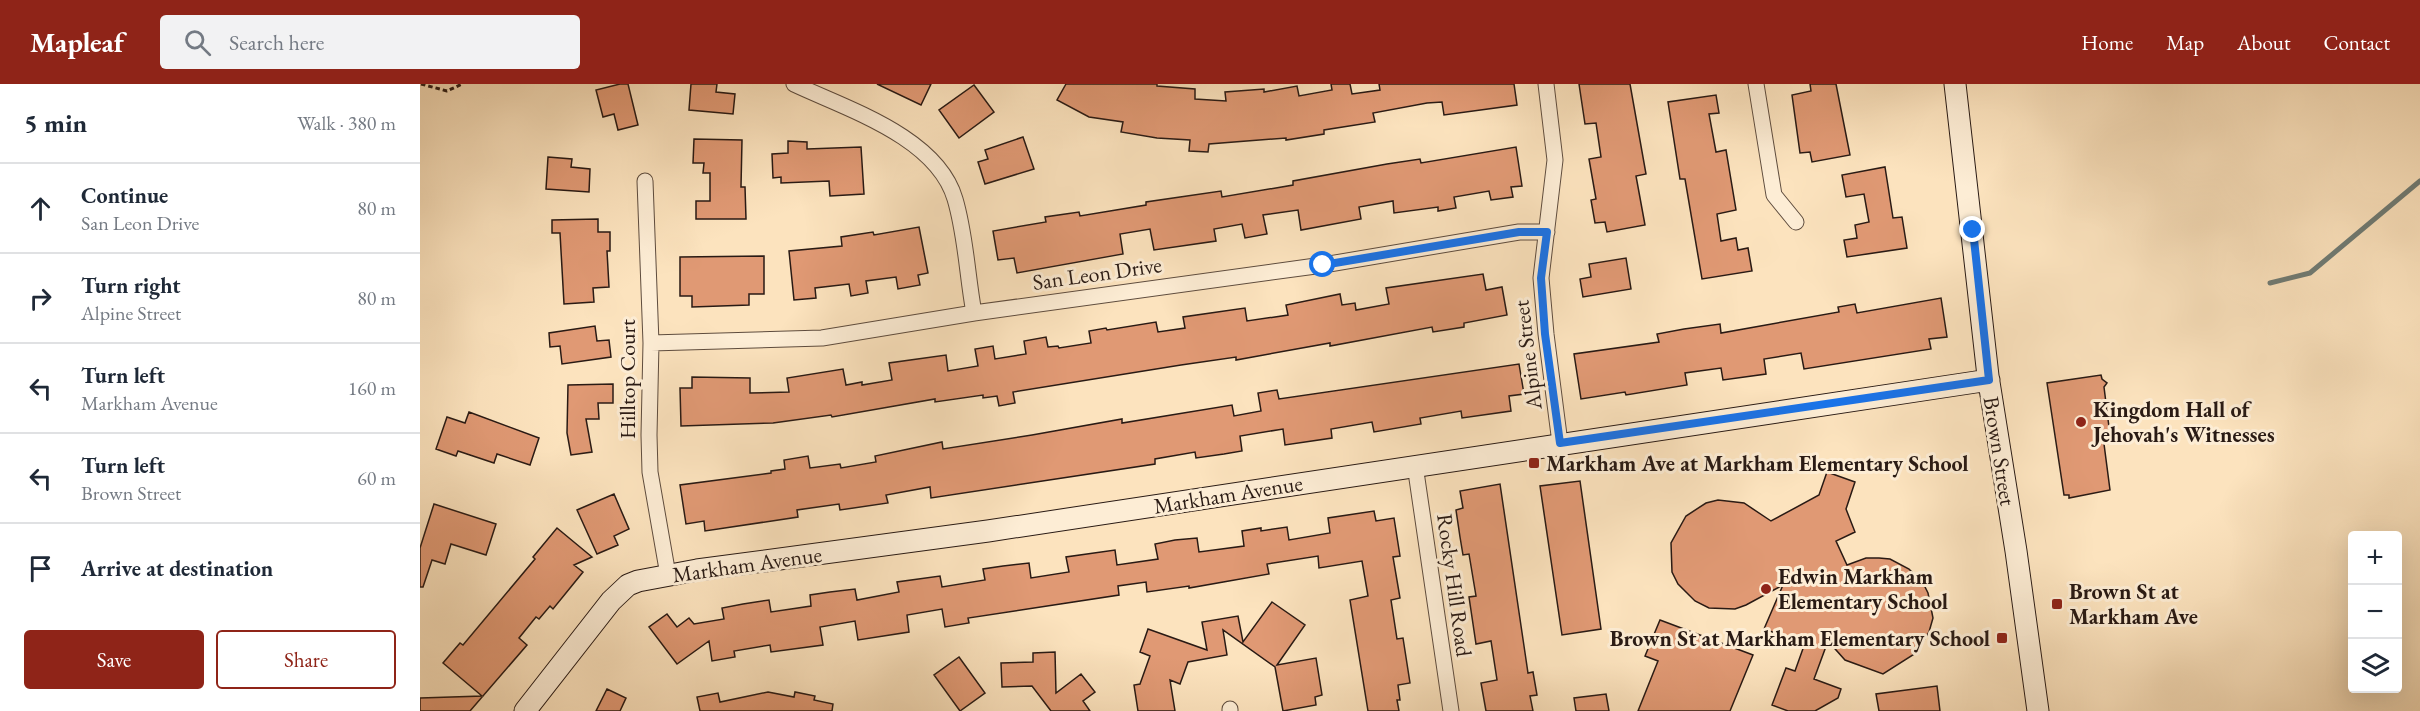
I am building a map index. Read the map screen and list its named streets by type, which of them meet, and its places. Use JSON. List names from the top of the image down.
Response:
{
  "streets": {
    "street": [
      "San Leon Drive",
      "Alpine Street",
      "Hilltop Court",
      "Brown Street",
      "Markham Avenue",
      "Rocky Hill Road"
    ]
  },
  "crossings": [
    ["San Leon Drive", "Alpine Street"],
    ["San Leon Drive", "Hilltop Court"],
    ["Alpine Street", "Markham Avenue"],
    ["Hilltop Court", "Markham Avenue"],
    ["Brown Street", "Markham Avenue"],
    ["Markham Avenue", "Rocky Hill Road"]
  ],
  "places": {
    "other": ["Kingdom Hall of Jehovah's Witnesses", "Edwin Markham Elementary School"],
    "transit": ["Markham Ave at Markham Elementary School", "Brown St at Markham Ave", "Brown St at Markham Elementary School"]
  },
  "page": {
    "header": "Mapleaf",
    "search": "Search here",
    "nav": [
      "Home",
      "Map",
      "About",
      "Contact"
    ],
    "heading": ["5 min", "Walk · 380 m"],
    "list": [
      ["Continue", "San Leon Drive", "80 m"],
      ["Turn right", "Alpine Street", "80 m"],
      ["Turn left", "Markham Avenue", "160 m"],
      ["Turn left", "Brown Street", "60 m"],
      "Arrive at destination"
    ],
    "map_buttons": ["+", "−"],
    "buttons": ["Save", "Share"]
  }
}
